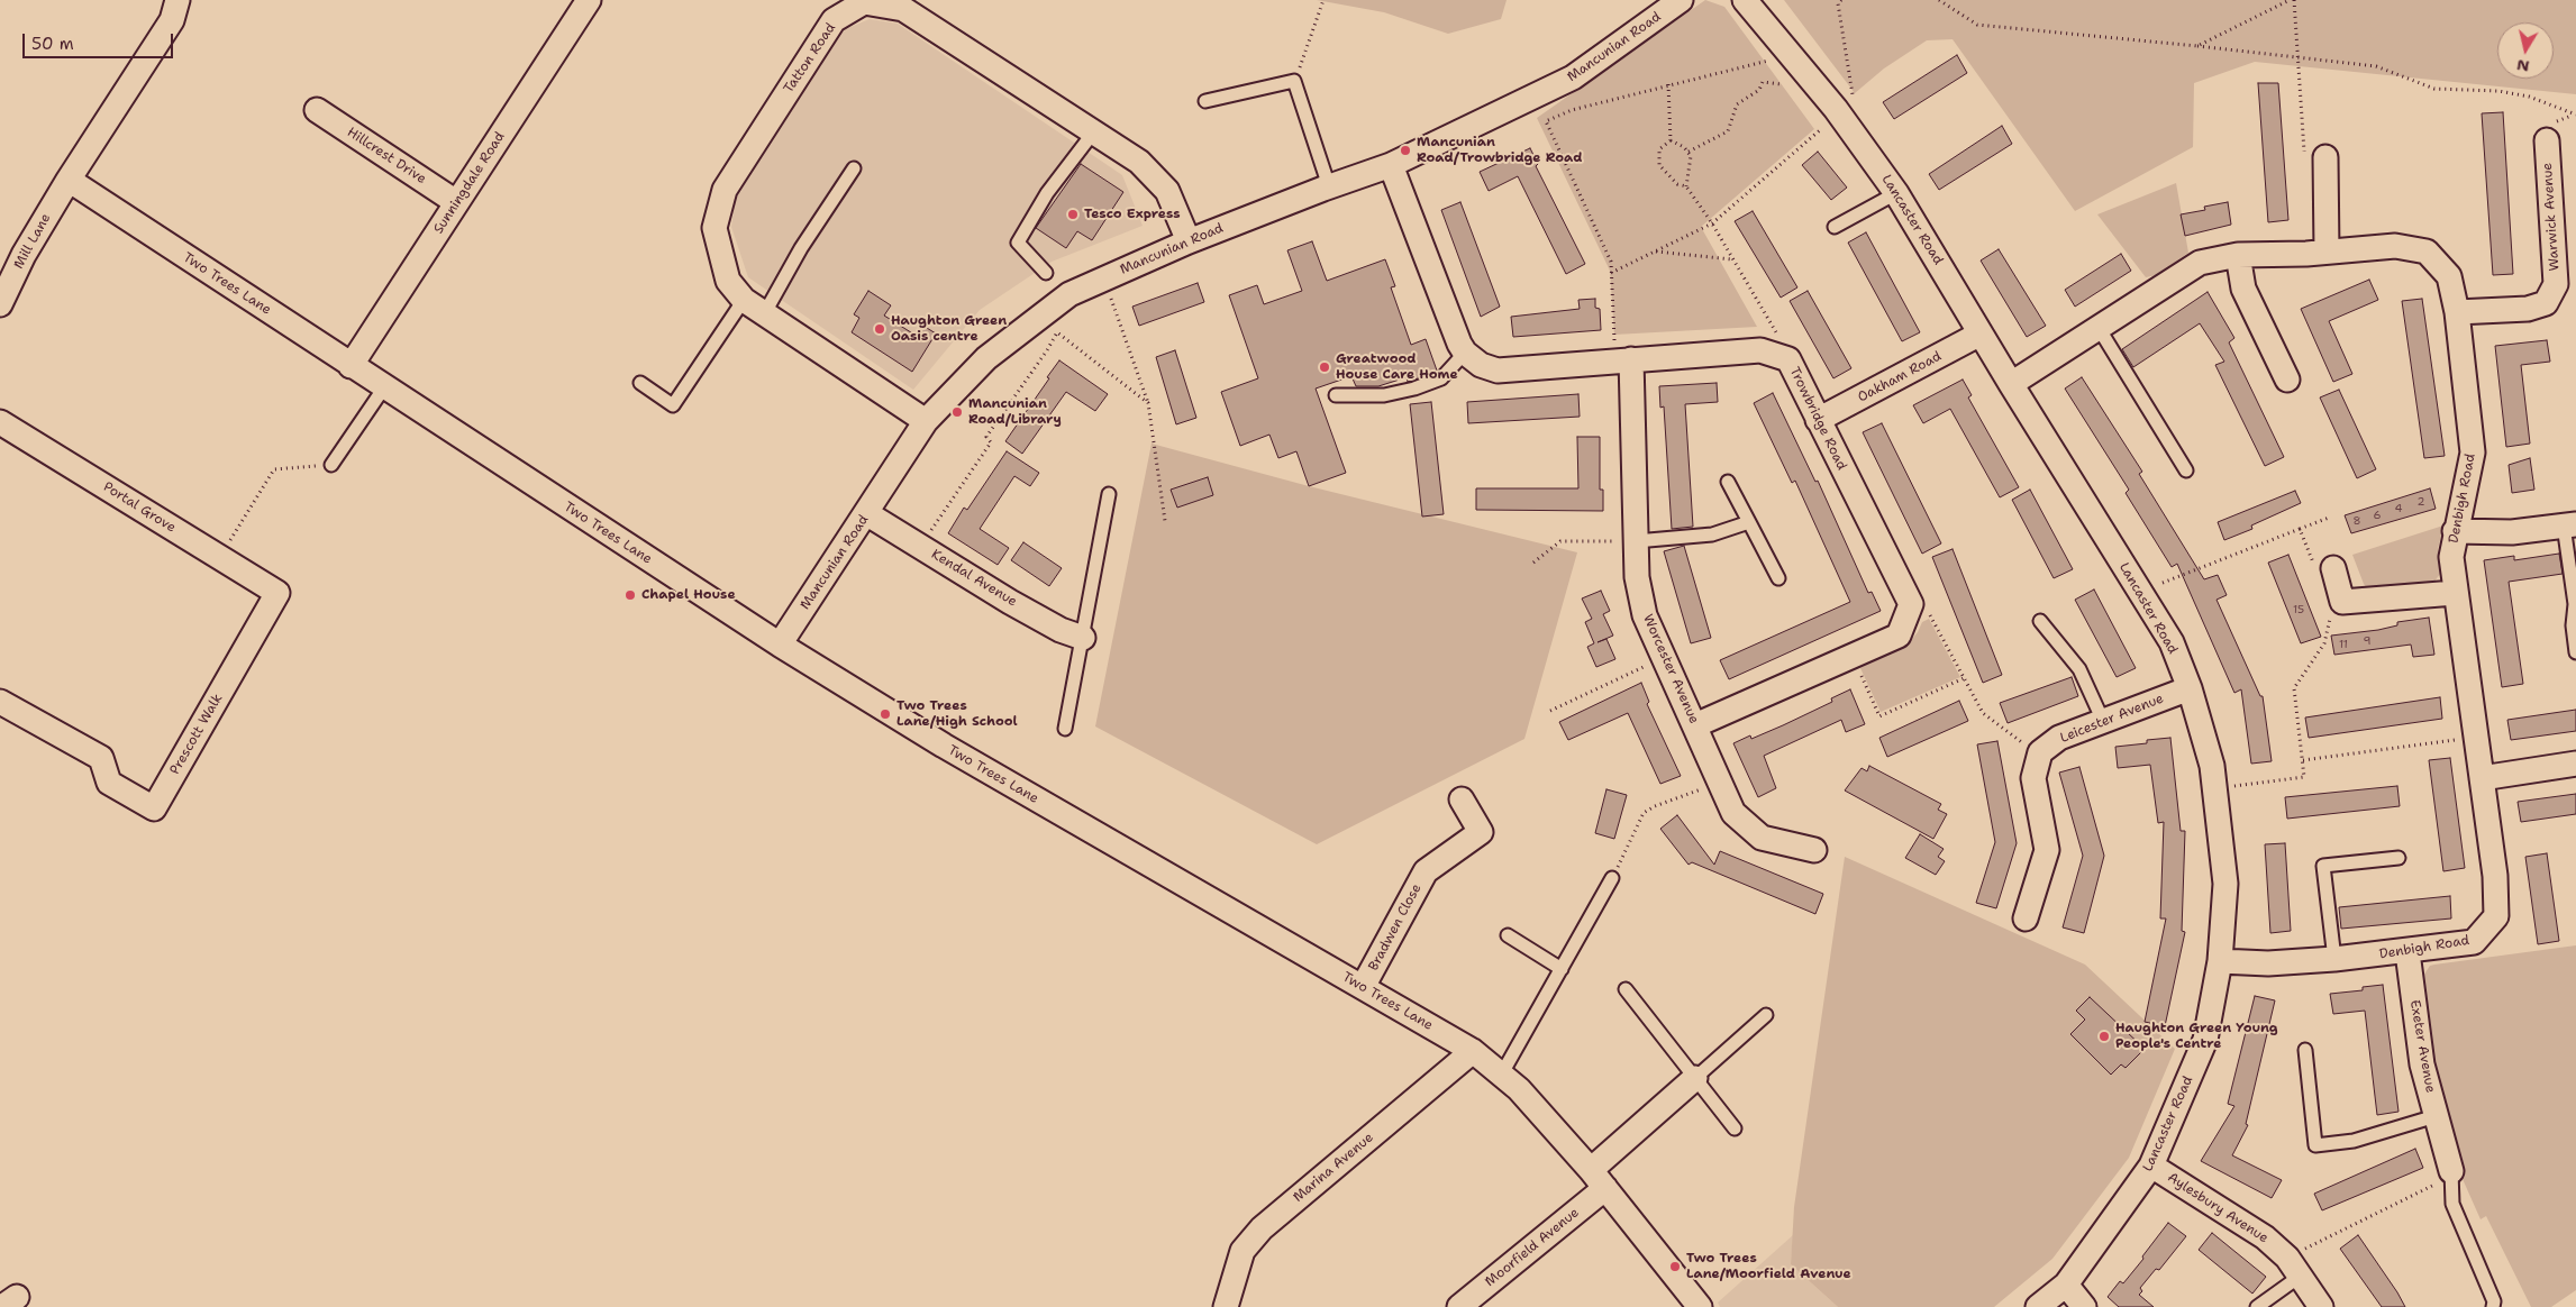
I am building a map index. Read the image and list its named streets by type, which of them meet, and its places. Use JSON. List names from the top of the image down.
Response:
{
  "streets": {
    "street": [
      "Mancunian Road",
      "Tatton Road",
      "Hillcrest Drive",
      "Sunningdale Road",
      "Warwick Avenue",
      "Lancaster Road",
      "Mill Lane",
      "Two Trees Lane",
      "Oakham Road",
      "Trowbridge Road",
      "Denbigh Road",
      "Portal Grove",
      "Kendal Avenue",
      "Worcester Avenue",
      "Leicester Avenue",
      "Prescott Walk",
      "Bradwen Close",
      "Exeter Avenue",
      "Marina Avenue",
      "Aylesbury Avenue",
      "Moorfield Avenue"
    ]
  },
  "crossings": [
    ["Mancunian Road", "Tatton Road"],
    ["Mancunian Road", "Two Trees Lane"],
    ["Mancunian Road", "Kendal Avenue"],
    ["Hillcrest Drive", "Sunningdale Road"],
    ["Sunningdale Road", "Two Trees Lane"],
    ["Warwick Avenue", "Denbigh Road"],
    ["Lancaster Road", "Oakham Road"],
    ["Lancaster Road", "Denbigh Road"],
    ["Lancaster Road", "Leicester Avenue"],
    ["Lancaster Road", "Aylesbury Avenue"],
    ["Mill Lane", "Two Trees Lane"],
    ["Two Trees Lane", "Bradwen Close"],
    ["Two Trees Lane", "Marina Avenue"],
    ["Two Trees Lane", "Moorfield Avenue"],
    ["Oakham Road", "Trowbridge Road"],
    ["Trowbridge Road", "Worcester Avenue"],
    ["Denbigh Road", "Exeter Avenue"],
    ["Portal Grove", "Prescott Walk"]
  ],
  "places": [
    "Mancunian Road/Trowbridge Road",
    "Tesco Express",
    "Haughton Green Oasis centre",
    "Greatwood House Care Home",
    "Mancunian Road/Library",
    "Chapel House",
    "Two Trees Lane/High School",
    "Haughton Green Young People's Centre",
    "Two Trees Lane/Moorfield Avenue"
  ],
  "house_numbers": [
    "2",
    "4",
    "6",
    "8",
    "15",
    "9",
    "11"
  ],
  "scale_bar": "50 m",
  "north": "bottom"
}
